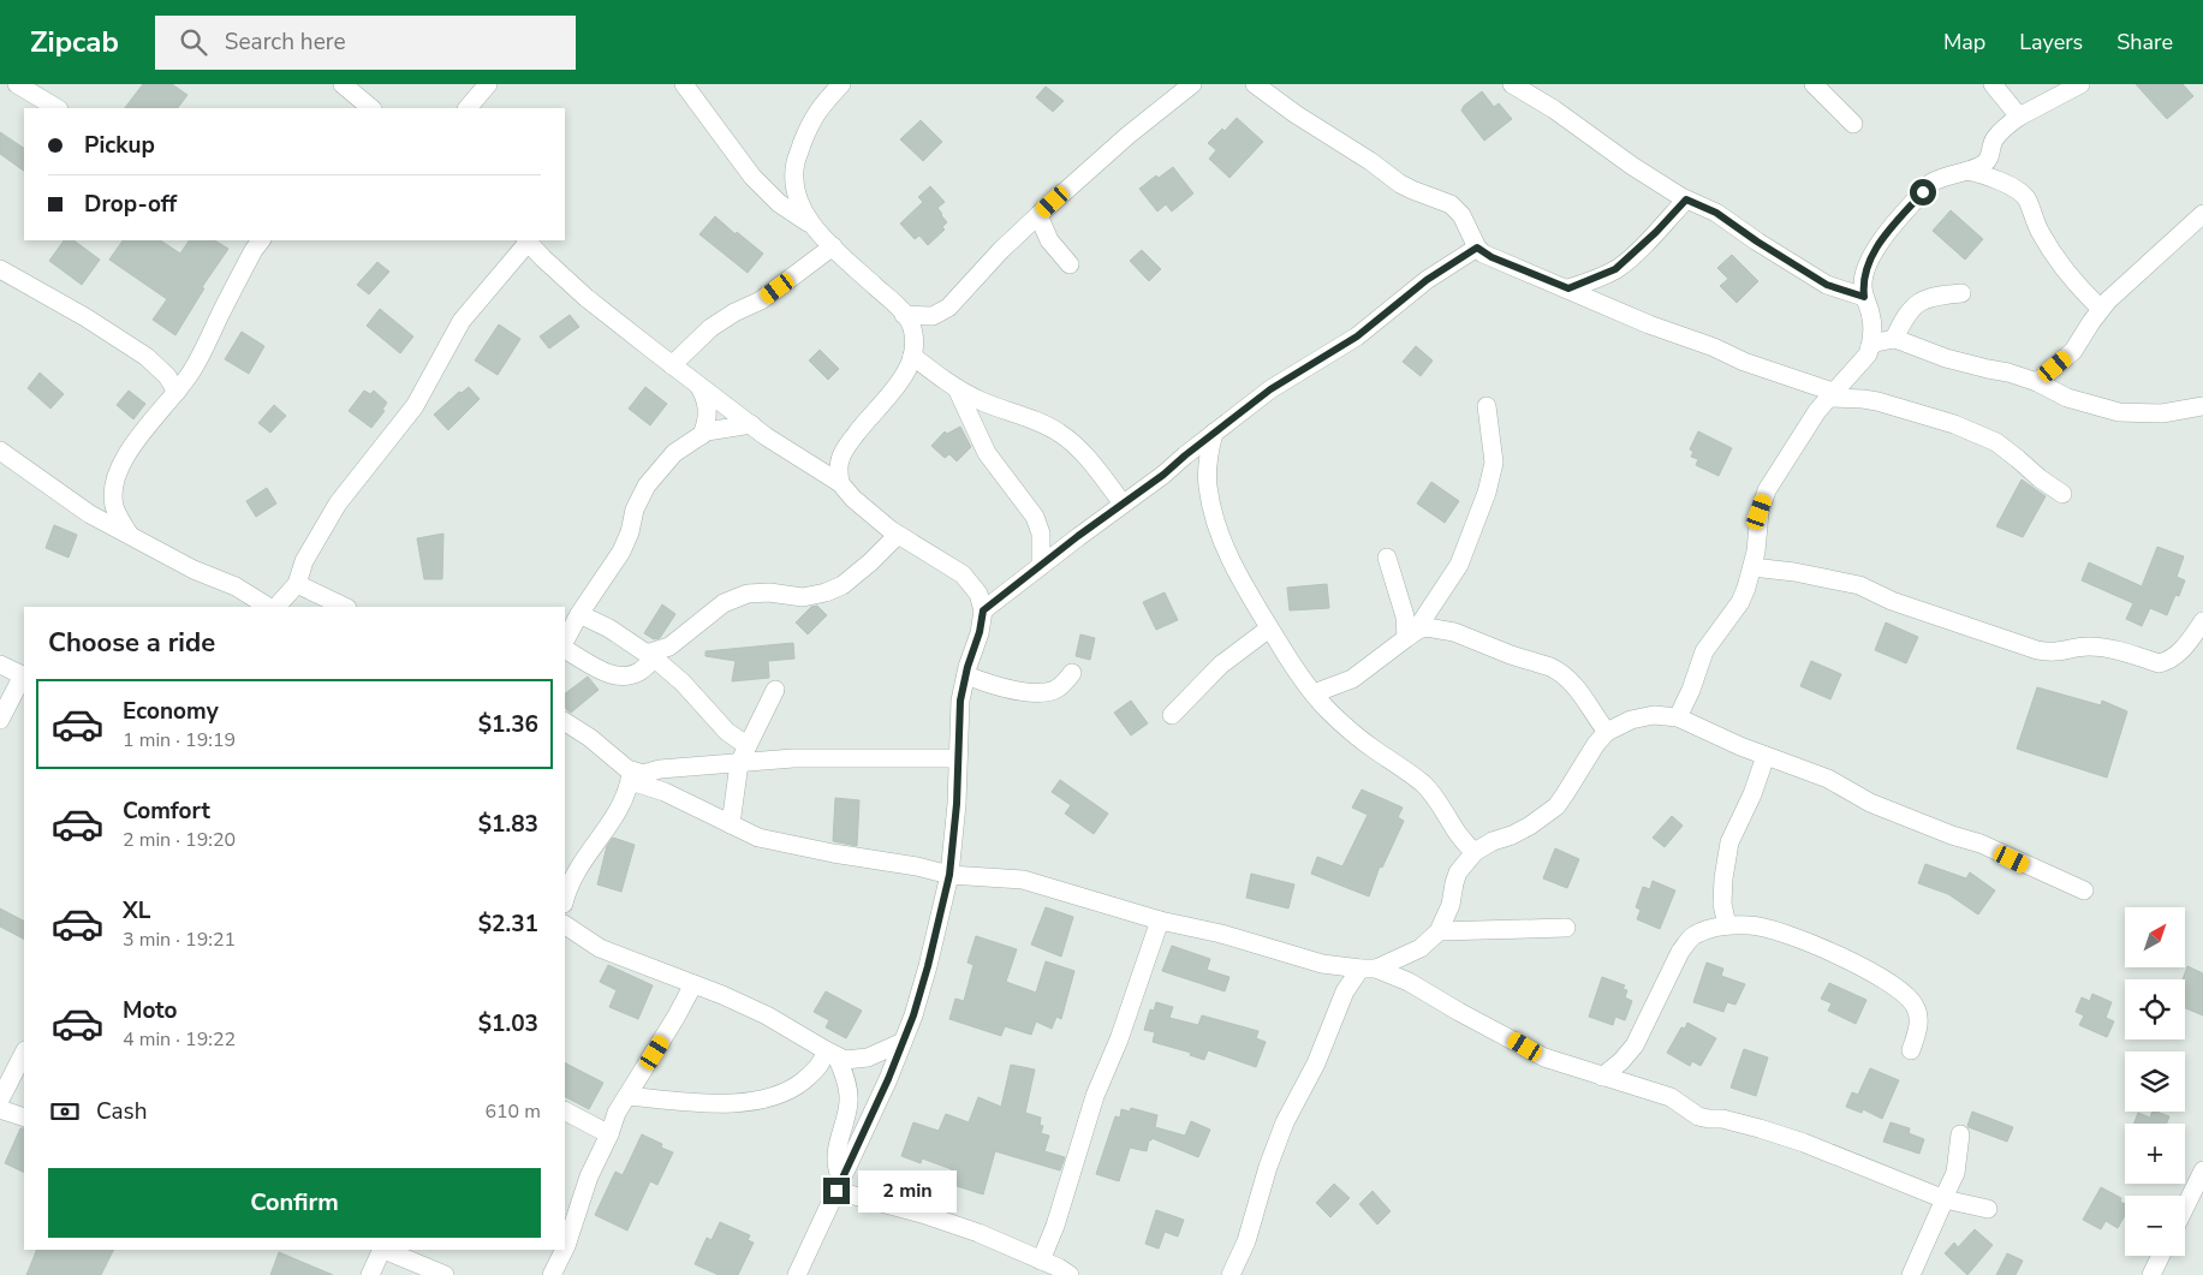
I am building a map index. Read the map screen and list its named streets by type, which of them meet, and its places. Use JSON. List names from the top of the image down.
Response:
{
  "north": "top right",
  "page": {
    "header": "Zipcab",
    "search": "Search here",
    "nav": ["Map", "Layers", "Share"],
    "banner": ["Pickup", "Drop-off"],
    "heading": "Choose a ride",
    "list": [
      {
        "name": "Economy",
        "note": "1 min · 19:19",
        "value": "$1.36"
      },
      {
        "name": "Comfort",
        "note": "2 min · 19:20",
        "value": "$1.83"
      },
      {
        "name": "XL",
        "note": "3 min · 19:21",
        "value": "$2.31"
      },
      {
        "name": "Moto",
        "note": "4 min · 19:22",
        "value": "$1.03"
      }
    ],
    "map_buttons": ["+", "−"],
    "pay": ["Cash", "610 m"],
    "buttons": "Confirm",
    "bubble": "2 min"
  }
}
